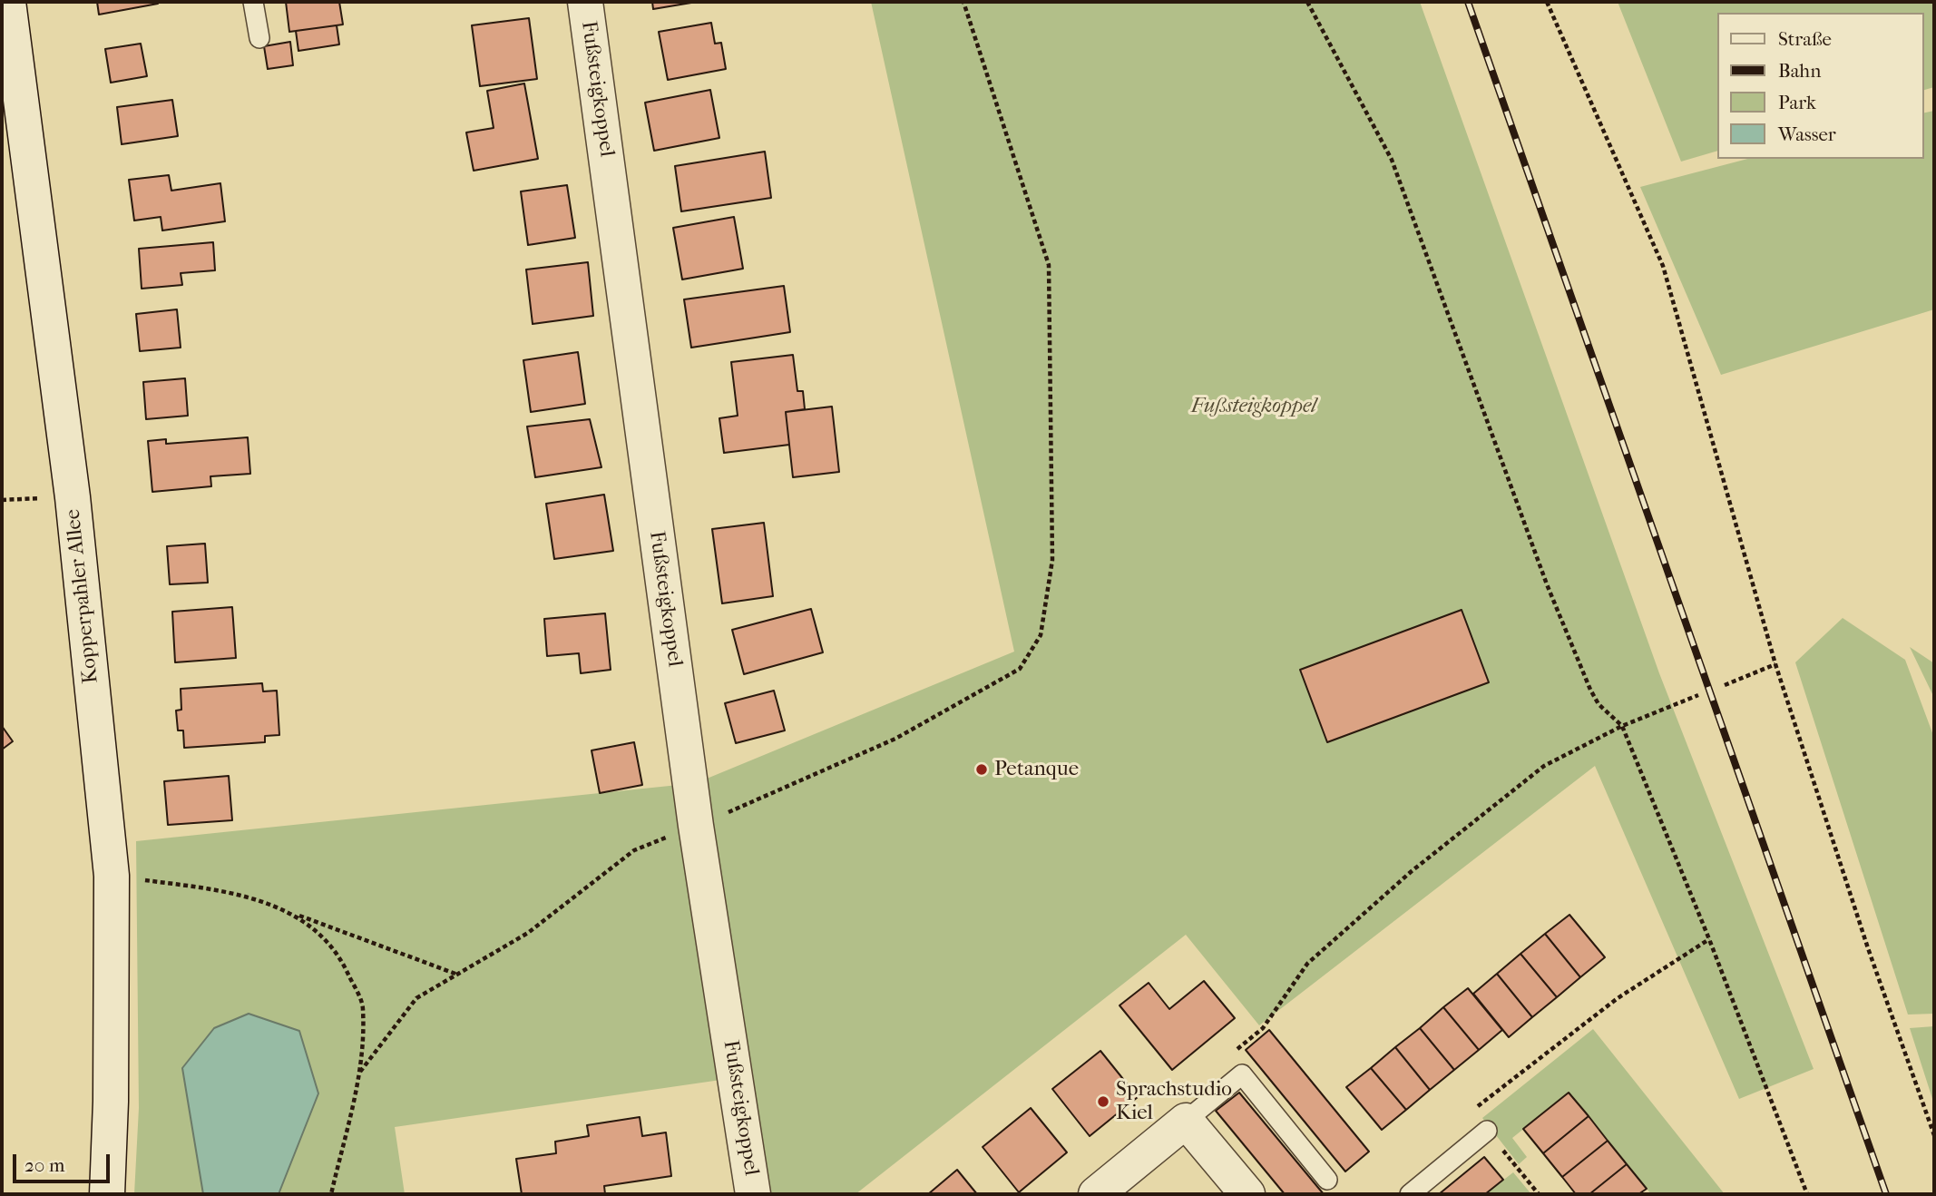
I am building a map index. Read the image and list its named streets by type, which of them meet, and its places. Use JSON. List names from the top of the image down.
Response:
{
  "streets": {
    "street": ["Fußsteigkoppel", "Kopperpahler Allee"]
  },
  "parks": ["Fußsteigkoppel"],
  "places": ["Petanque", "Sprachstudio Kiel"],
  "legend": [
    "Straße",
    "Bahn",
    "Park",
    "Wasser"
  ],
  "scale_bar": "20 m"
}
